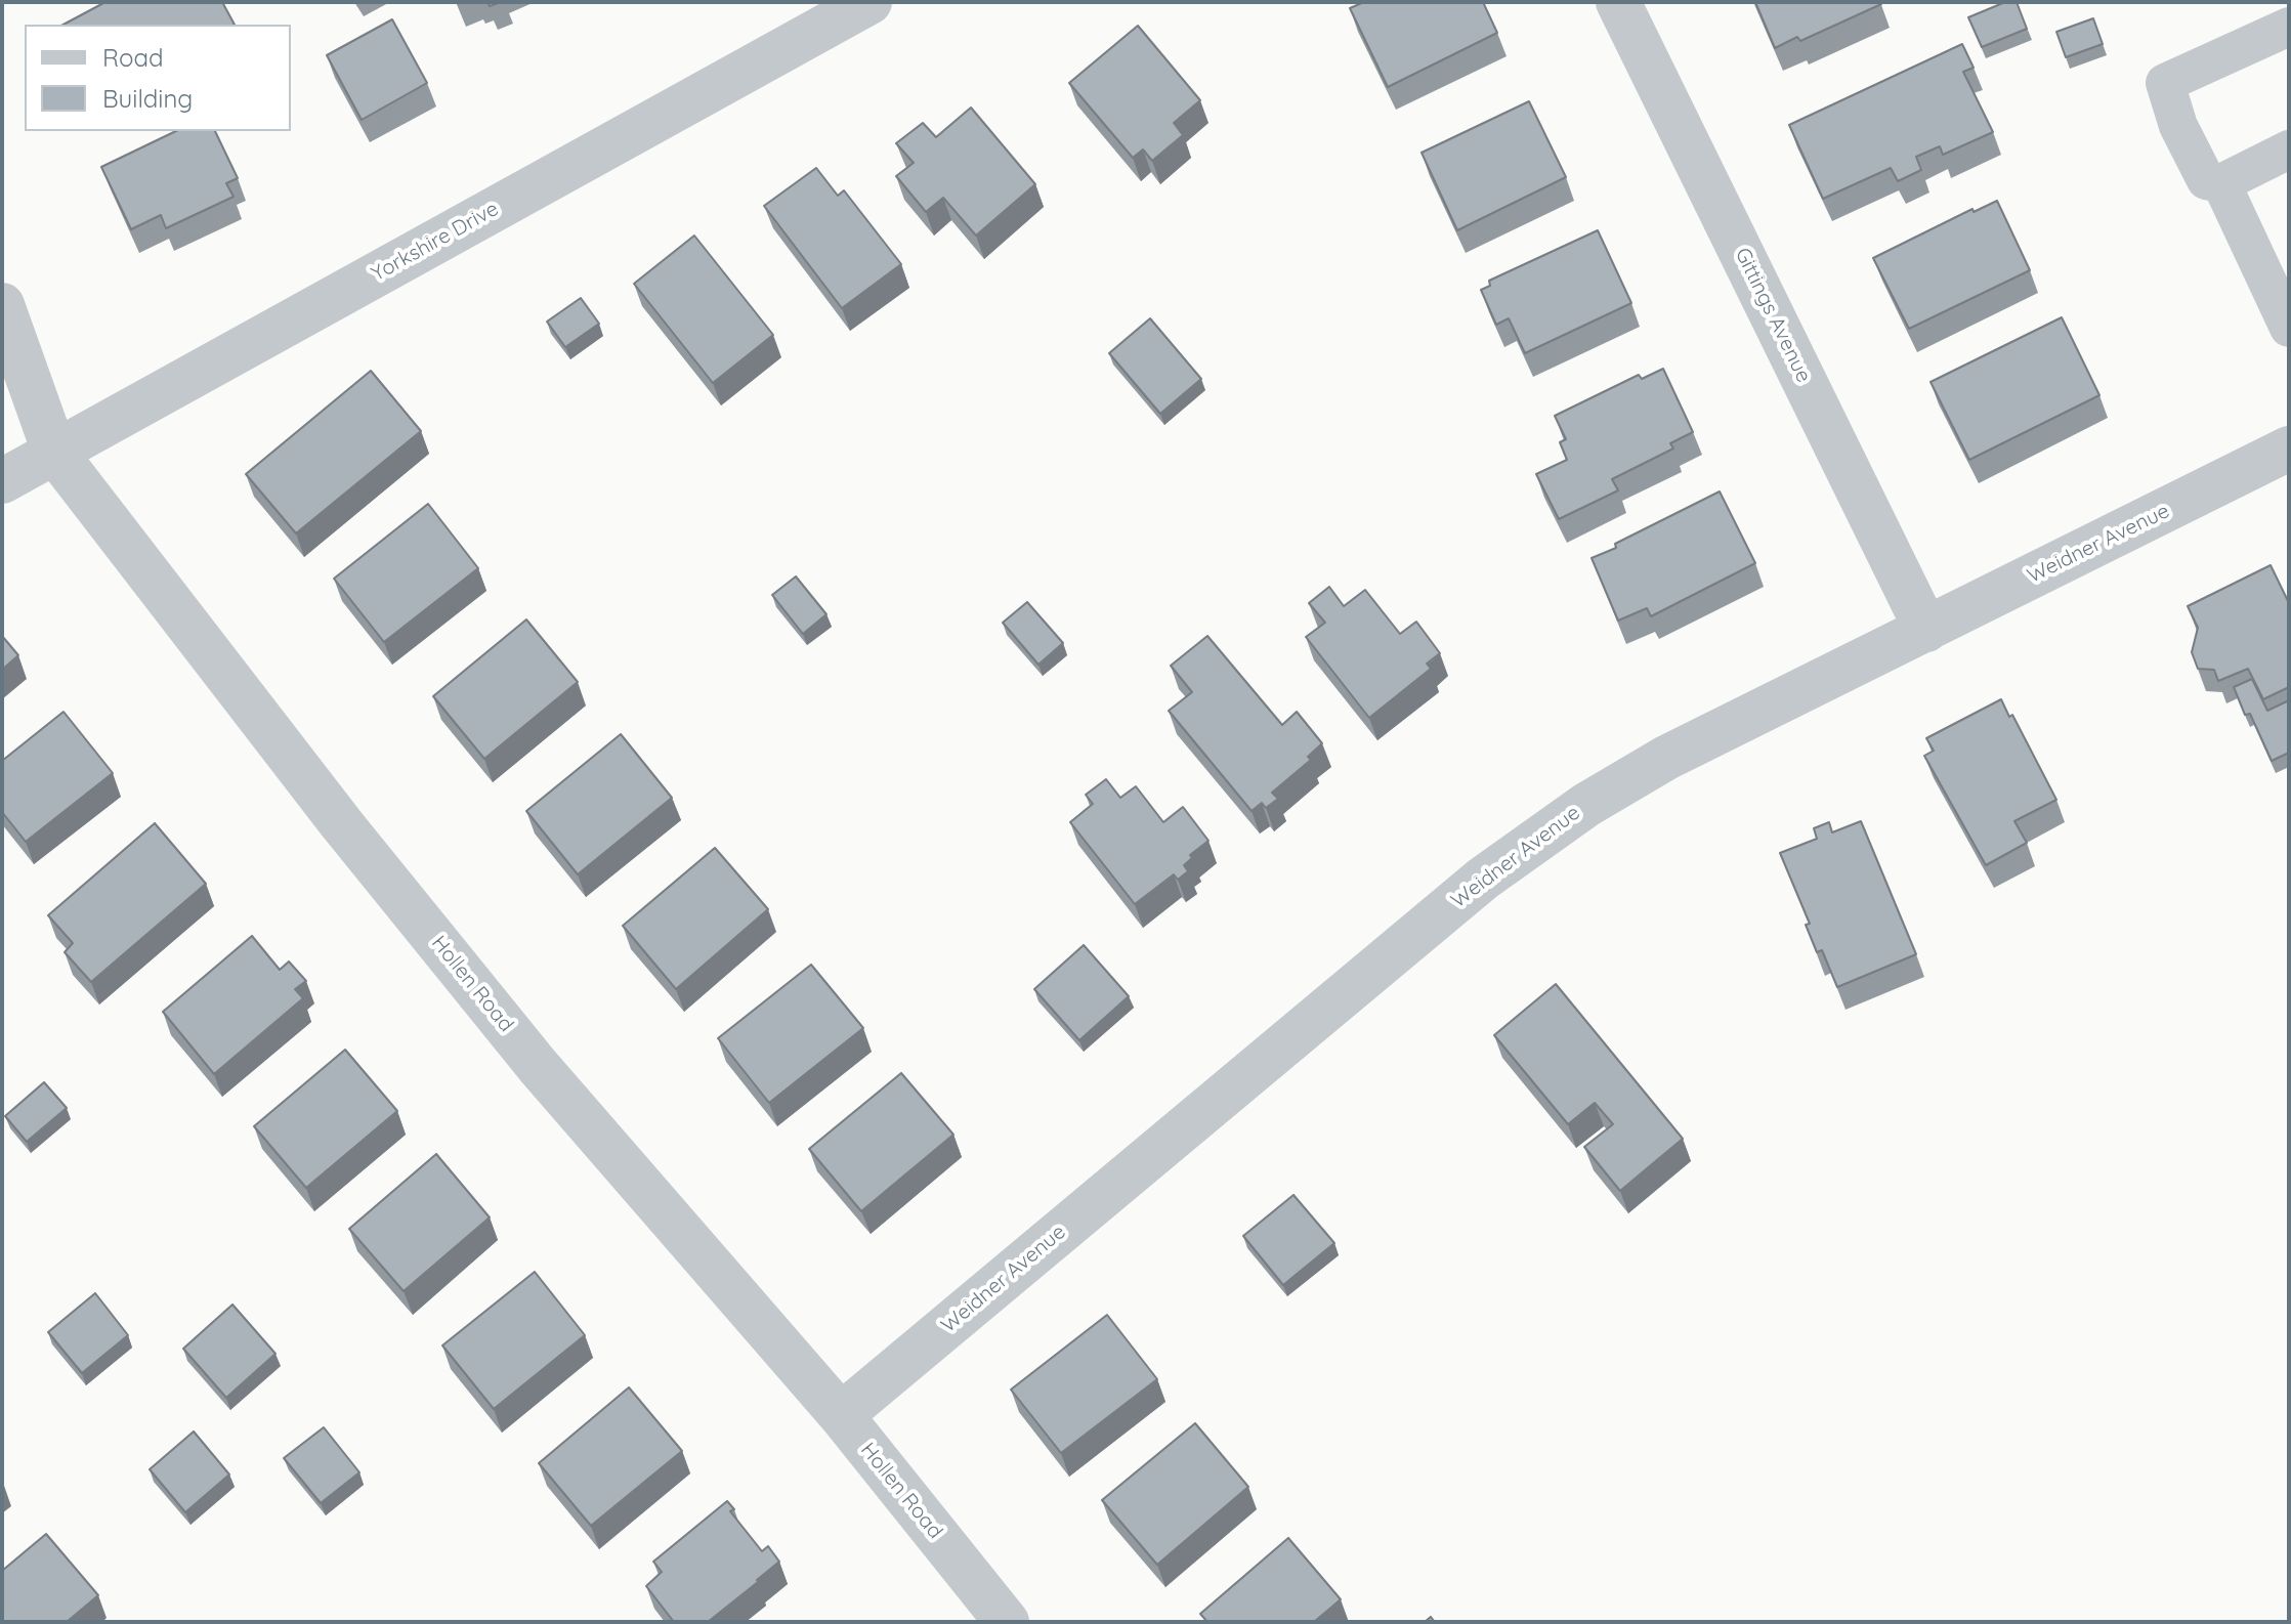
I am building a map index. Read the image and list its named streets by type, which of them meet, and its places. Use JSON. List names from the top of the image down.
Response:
{
  "streets": {
    "street": [
      "Yorkshire Drive",
      "Gittings Avenue",
      "Weidner Avenue",
      "Hollen Road"
    ]
  },
  "crossings": [
    ["Yorkshire Drive", "Hollen Road"],
    ["Gittings Avenue", "Weidner Avenue"],
    ["Weidner Avenue", "Hollen Road"]
  ],
  "legend": ["Road", "Building"]
}
